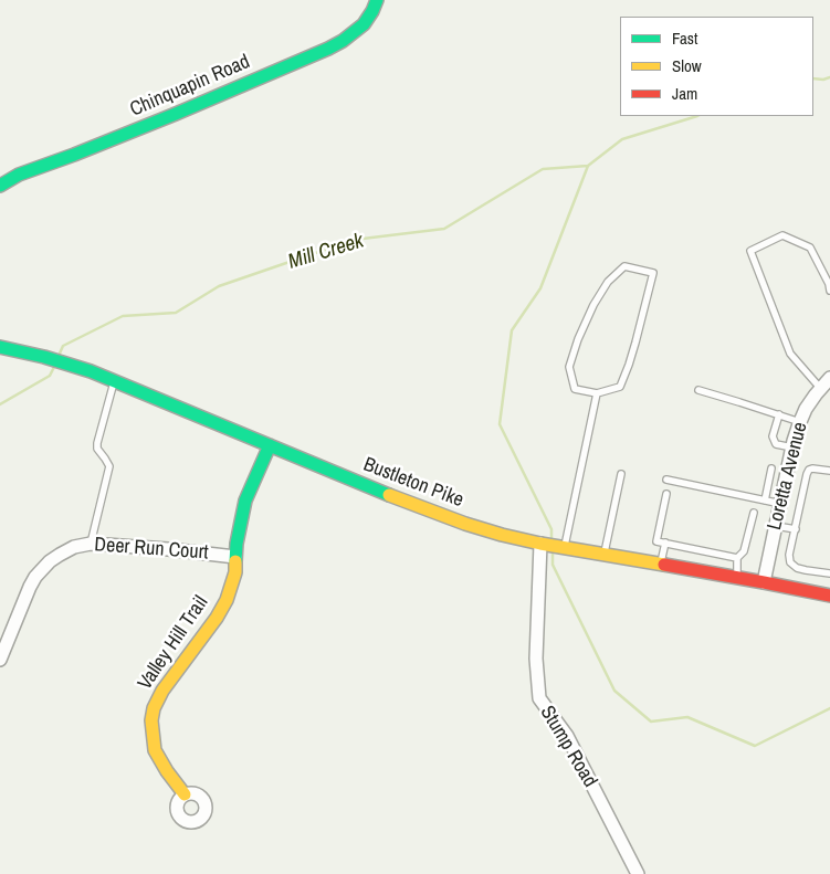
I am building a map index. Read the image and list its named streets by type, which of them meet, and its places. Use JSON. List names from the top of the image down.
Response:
{
  "streets": {
    "main road": ["Chinquapin Road", "Bustleton Pike", "Valley Hill Trail"],
    "street": ["Loretta Avenue", "Deer Run Court", "Stump Road"]
  },
  "crossings": [
    ["Loretta Avenue", "Bustleton Pike"],
    ["Bustleton Pike", "Valley Hill Trail"],
    ["Bustleton Pike", "Stump Road"],
    ["Deer Run Court", "Valley Hill Trail"]
  ],
  "water": ["Mill Creek"],
  "legend": ["Fast", "Slow", "Jam"]
}
